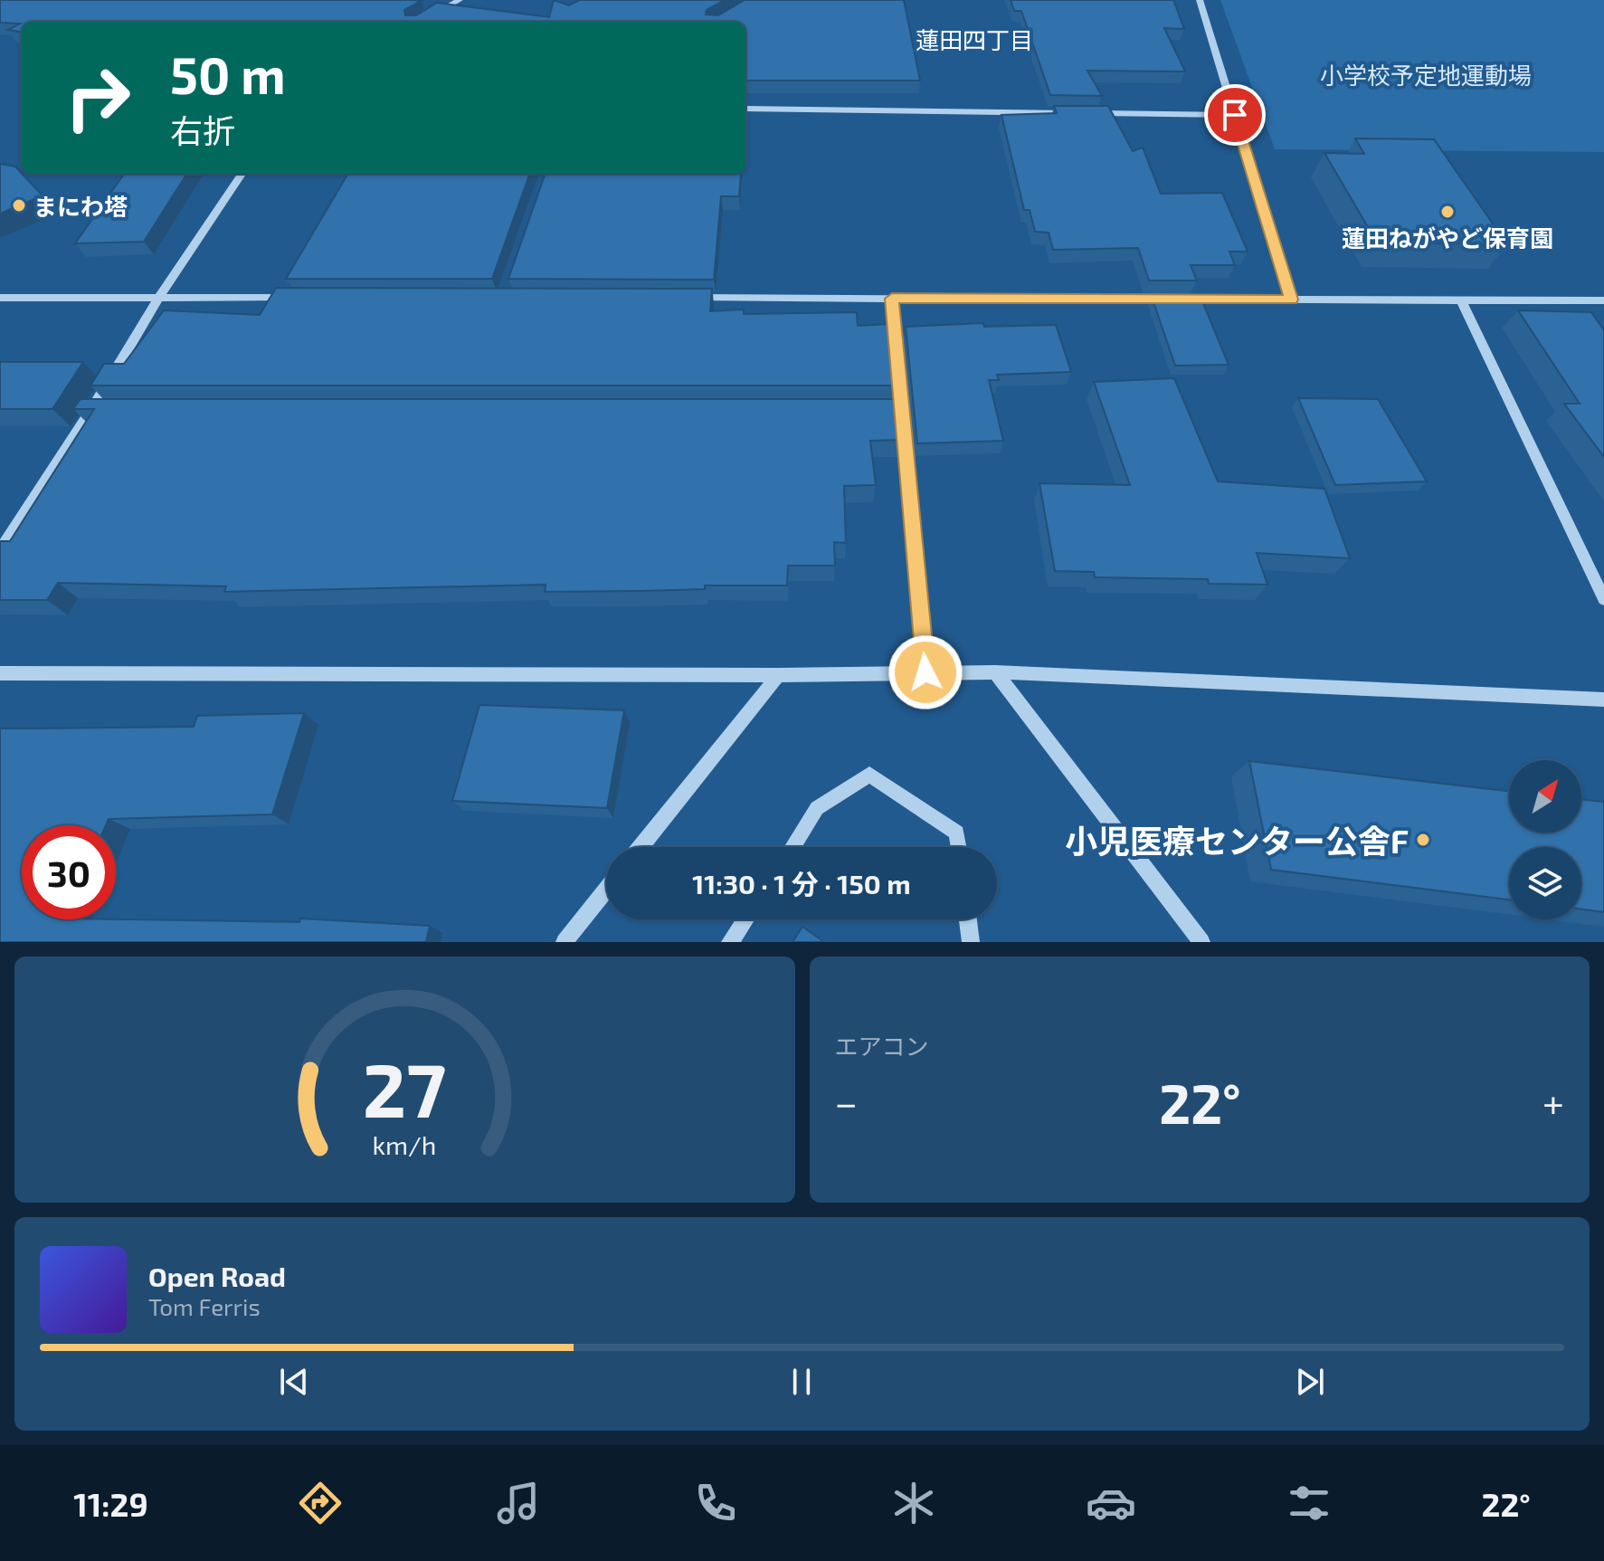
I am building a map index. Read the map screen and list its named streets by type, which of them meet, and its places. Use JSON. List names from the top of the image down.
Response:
{
  "districts": ["蓮田四丁目"],
  "parks": ["小学校予定地運動場"],
  "places": ["まにわ塔", "蓮田ねがやど保育園", "小児医療センター公舎F"],
  "north": "top right",
  "page": {
    "turn": ["50 m", "右折"],
    "limit": "30",
    "trip": "11:30 · 1 分 · 150 m",
    "tile": "エアコン",
    "heat": ["−", "22°", "+"],
    "song": ["Open Road", "Tom Ferris"],
    "tabs": ["11:29", "22°"],
    "gauge": ["27", "km/h"]
  }
}
